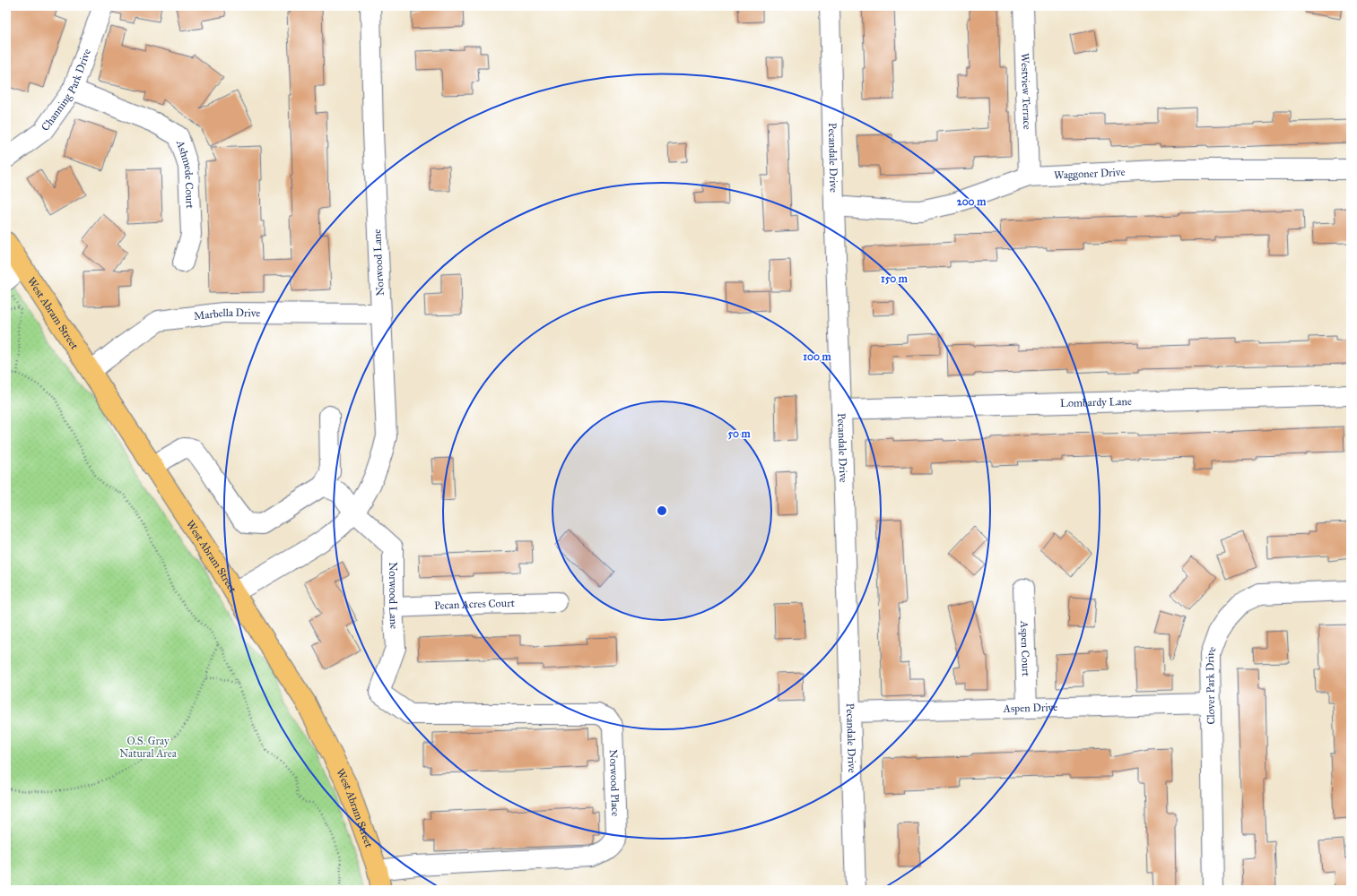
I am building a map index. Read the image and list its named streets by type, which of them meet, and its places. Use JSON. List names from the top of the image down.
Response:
{
  "streets": {
    "main road": ["West Abram Street"],
    "street": [
      "Channing Park Drive",
      "Westview Terrace",
      "Pecandale Drive",
      "Waggoner Drive",
      "Ashmede Court",
      "Norwood Lane",
      "Marbella Drive",
      "Lombardy Lane",
      "Pecan Acres Court",
      "Aspen Court",
      "Clover Park Drive",
      "Aspen Drive",
      "Norwood Place"
    ]
  },
  "crossings": [
    ["Channing Park Drive", "Ashmede Court"],
    ["Westview Terrace", "Waggoner Drive"],
    ["Pecandale Drive", "Waggoner Drive"],
    ["Pecandale Drive", "Lombardy Lane"],
    ["Pecandale Drive", "Aspen Drive"],
    ["Norwood Lane", "West Abram Street"],
    ["Norwood Lane", "Marbella Drive"],
    ["Norwood Lane", "Pecan Acres Court"],
    ["Norwood Lane", "Norwood Place"],
    ["West Abram Street", "Marbella Drive"],
    ["West Abram Street", "Norwood Place"],
    ["Aspen Court", "Aspen Drive"],
    ["Clover Park Drive", "Aspen Drive"]
  ],
  "parks": ["O.S. Gray Natural Area"],
  "rings": [
    "200 m",
    "150 m",
    "100 m",
    "50 m"
  ]
}
